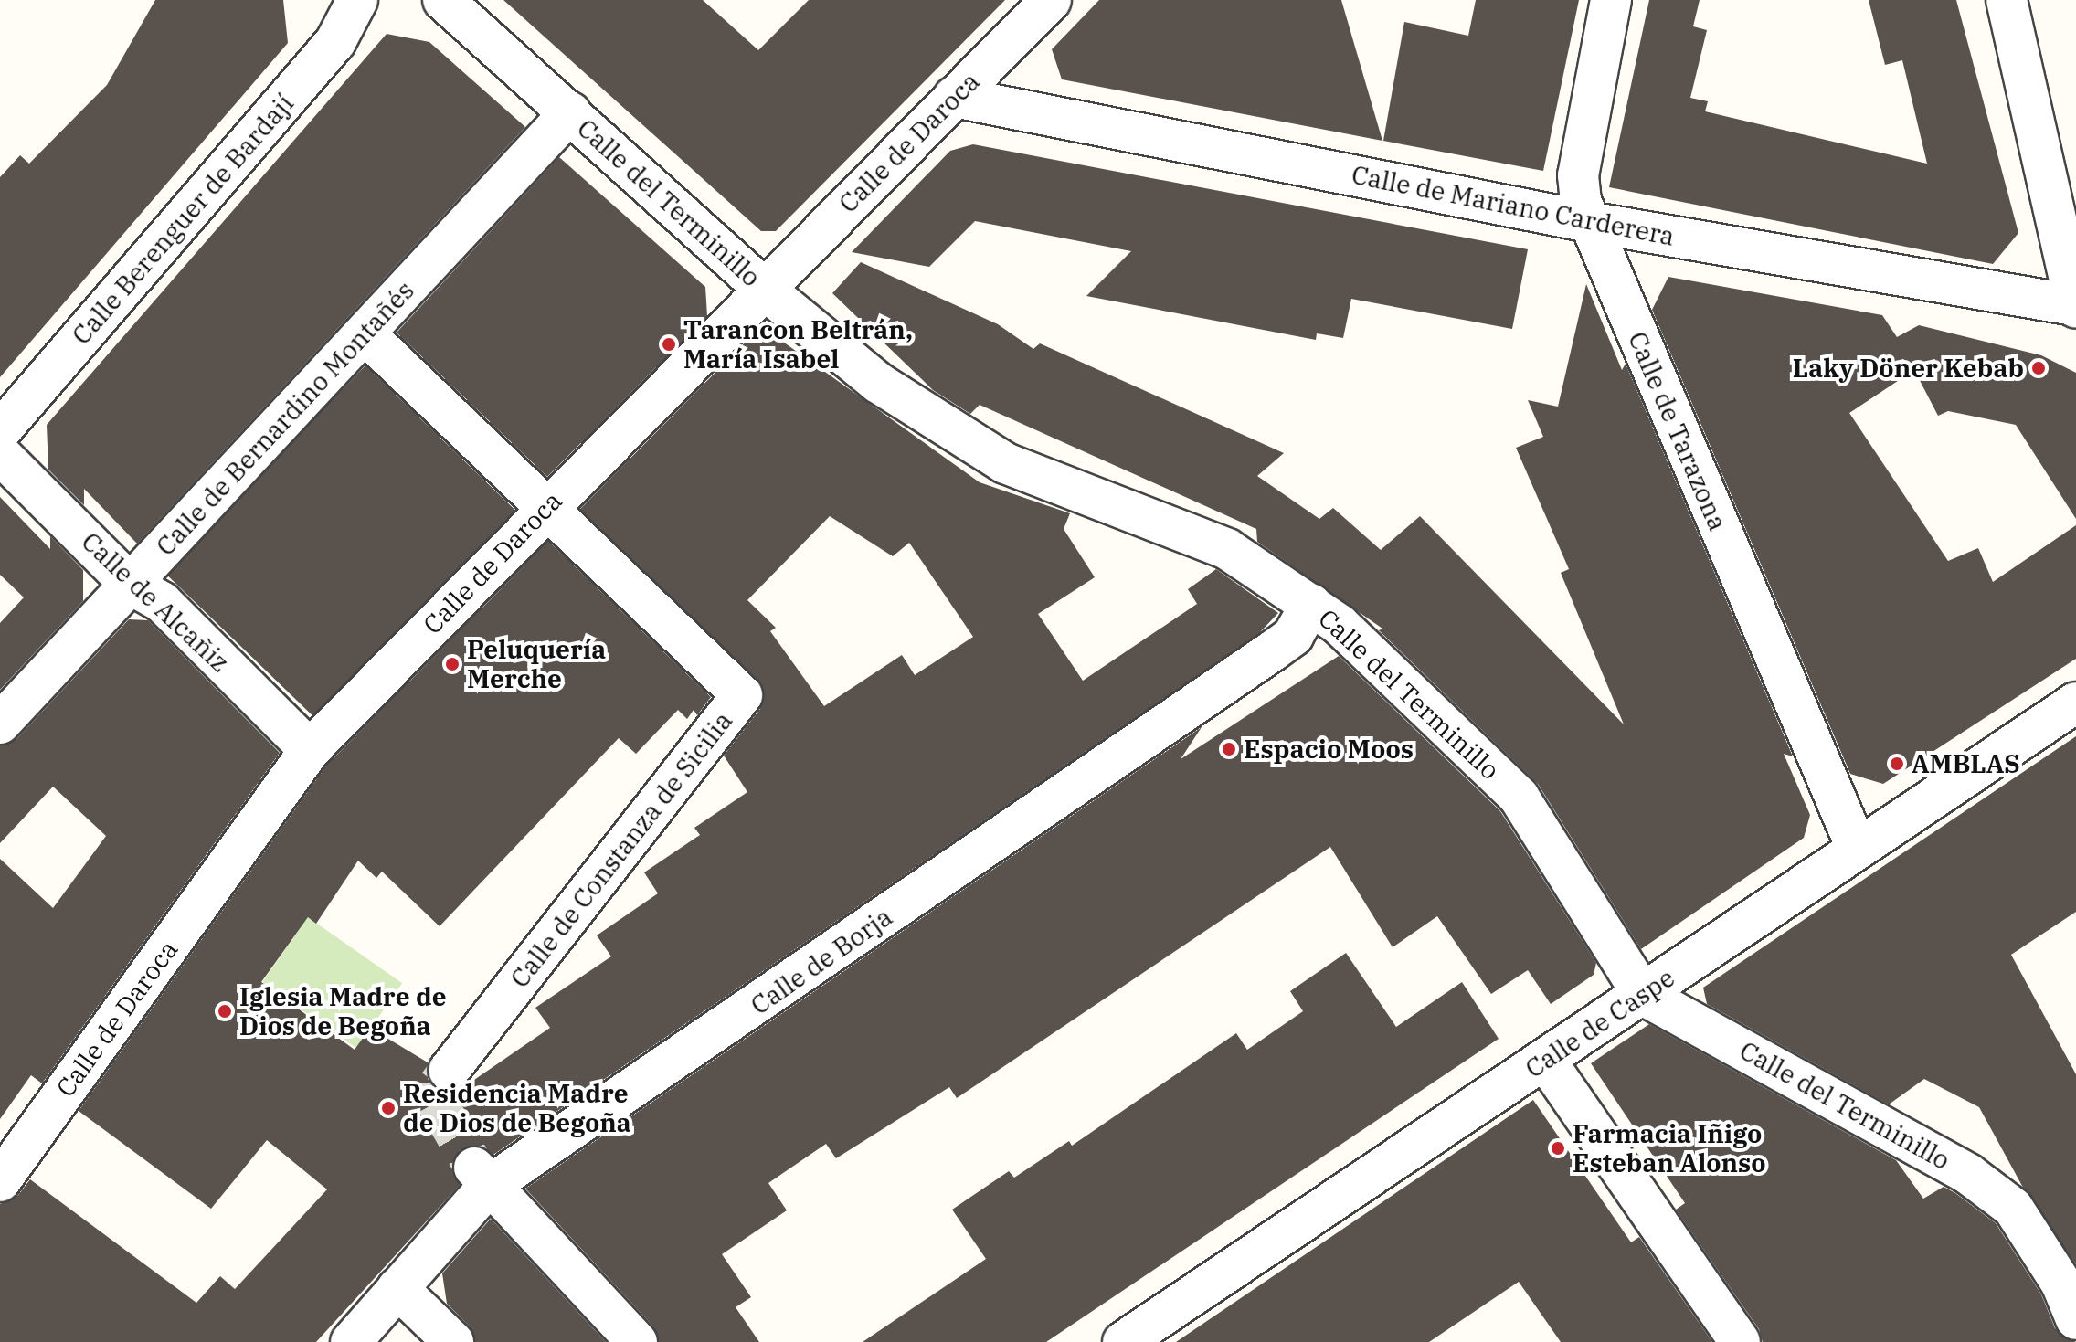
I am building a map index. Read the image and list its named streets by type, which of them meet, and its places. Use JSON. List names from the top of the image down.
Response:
{
  "streets": {
    "street": [
      "Calle de Daroca",
      "Calle del Terminillo",
      "Calle de Mariano Carderera",
      "Calle Berenguer de Bardají",
      "Calle de Bernardino Montañés",
      "Calle de Tarazona",
      "Calle de Alcañiz",
      "Calle de Constanza de Sicilia",
      "Calle de Borja",
      "Calle de Caspe"
    ]
  },
  "crossings": [
    ["Calle de Daroca", "Calle del Terminillo"],
    ["Calle de Daroca", "Calle de Mariano Carderera"],
    ["Calle de Daroca", "Calle de Alcañiz"],
    ["Calle de Daroca", "Calle de Constanza de Sicilia"],
    ["Calle del Terminillo", "Calle de Bernardino Montañés"],
    ["Calle del Terminillo", "Calle de Borja"],
    ["Calle del Terminillo", "Calle de Caspe"],
    ["Calle de Mariano Carderera", "Calle de Tarazona"],
    ["Calle de Bernardino Montañés", "Calle de Alcañiz"],
    ["Calle de Bernardino Montañés", "Calle de Constanza de Sicilia"],
    ["Calle de Tarazona", "Calle de Caspe"]
  ],
  "places": [
    "Tarancon Beltrán, María Isabel",
    "Laky Döner Kebab",
    "Peluquería Merche",
    "Espacio Moos",
    "AMBLAS",
    "Iglesia Madre de Dios de Begoña",
    "Residencia Madre de Dios de Begoña",
    "Farmacia Iñigo Esteban Alonso"
  ]
}
